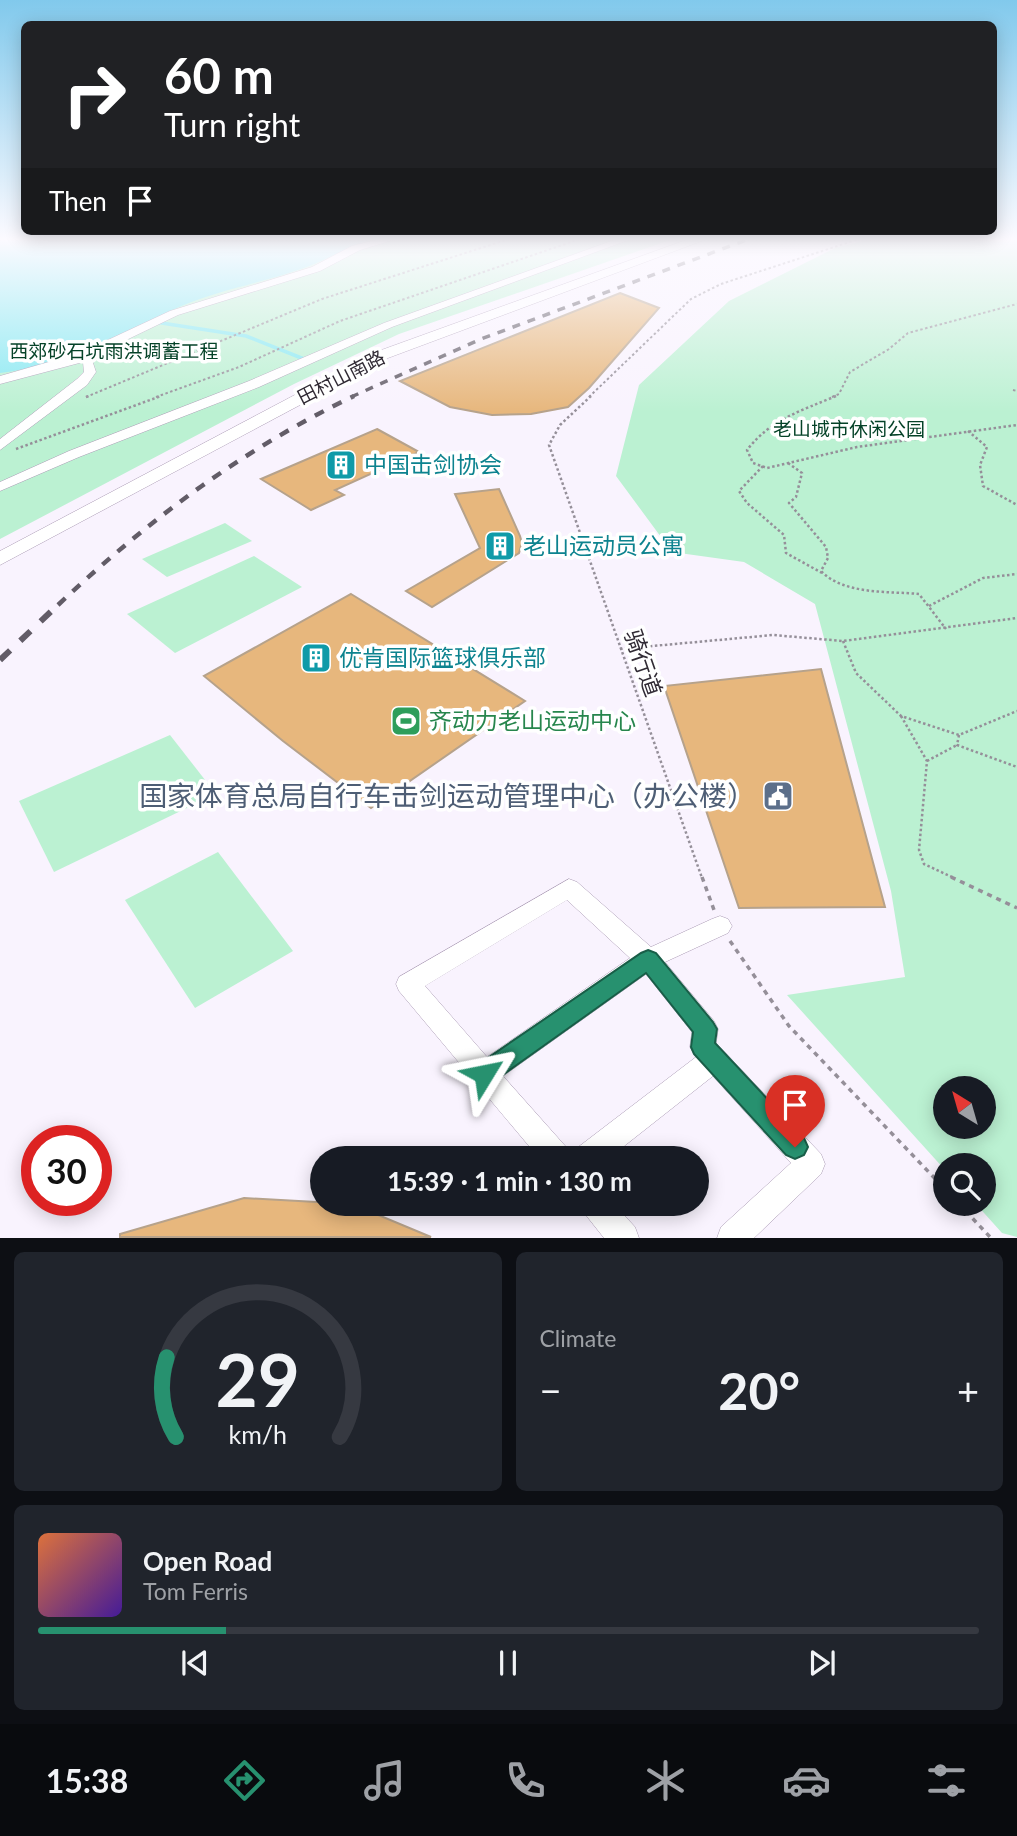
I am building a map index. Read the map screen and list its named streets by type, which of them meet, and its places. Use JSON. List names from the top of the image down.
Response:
{
  "streets": {
    "main road": ["田村山南路"],
    "path": ["骑行道"]
  },
  "parks": ["西郊砂石坑雨洪调蓄工程", "老山城市休闲公园"],
  "places": {
    "building": ["中国击剑协会", "老山运动员公寓", "优肯国际篮球俱乐部"],
    "sports": ["齐动力老山运动中心"],
    "public building": ["国家体育总局自行车击剑运动管理中心（办公楼）"]
  },
  "north": "top left",
  "page": {
    "turn": ["60 m", "Turn right"],
    "then": "Then",
    "limit": "30",
    "trip": "15:39 · 1 min · 130 m",
    "tile": "Climate",
    "heat": ["−", "20°", "+"],
    "song": ["Open Road", "Tom Ferris"],
    "tabs": "15:38",
    "gauge": ["29", "km/h"]
  }
}
